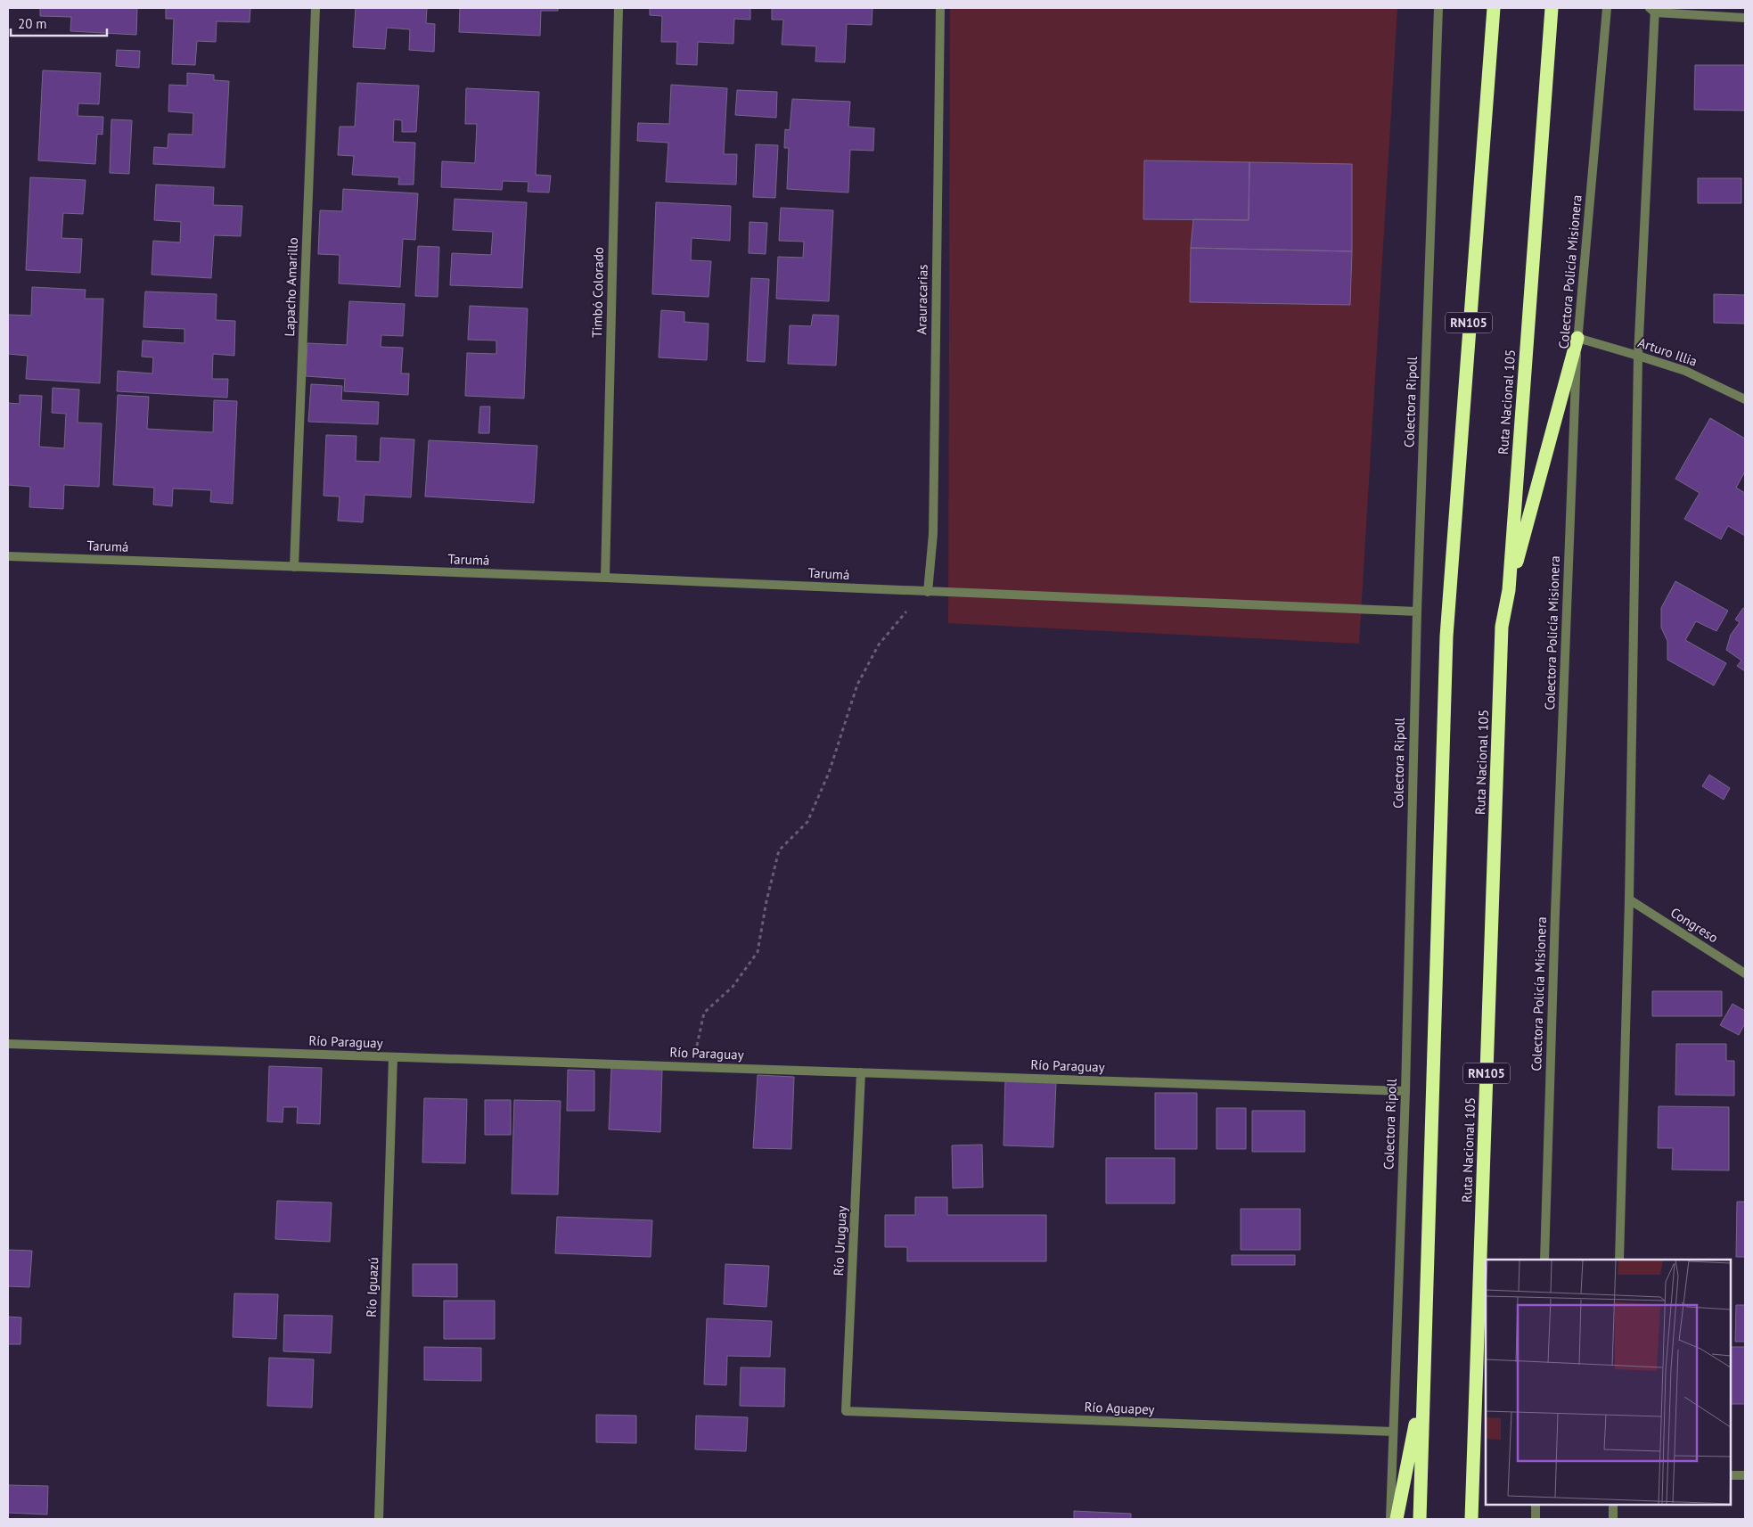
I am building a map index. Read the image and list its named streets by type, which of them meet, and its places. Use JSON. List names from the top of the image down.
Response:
{
  "streets": {
    "highway": ["RN105", "Ruta Nacional 105"],
    "street": [
      "Colectora Policía Misionera",
      "Lapacho Amarillo",
      "Timbó Colorado",
      "Arauracarias",
      "Arturo Illia",
      "Colectora Ripoll",
      "Tarumá",
      "Congreso",
      "Río Paraguay",
      "Río Uruguay",
      "Río Iguazú",
      "Río Aguapey"
    ]
  },
  "crossings": [
    ["Colectora Policía Misionera", "Arturo Illia"],
    ["Lapacho Amarillo", "Tarumá"],
    ["Timbó Colorado", "Tarumá"],
    ["Arauracarias", "Tarumá"],
    ["Colectora Ripoll", "Tarumá"],
    ["Colectora Ripoll", "Río Paraguay"],
    ["Colectora Ripoll", "Río Aguapey"],
    ["Río Paraguay", "Río Uruguay"],
    ["Río Paraguay", "Río Iguazú"],
    ["Río Uruguay", "Río Aguapey"]
  ],
  "scale_bar": "20 m"
}
